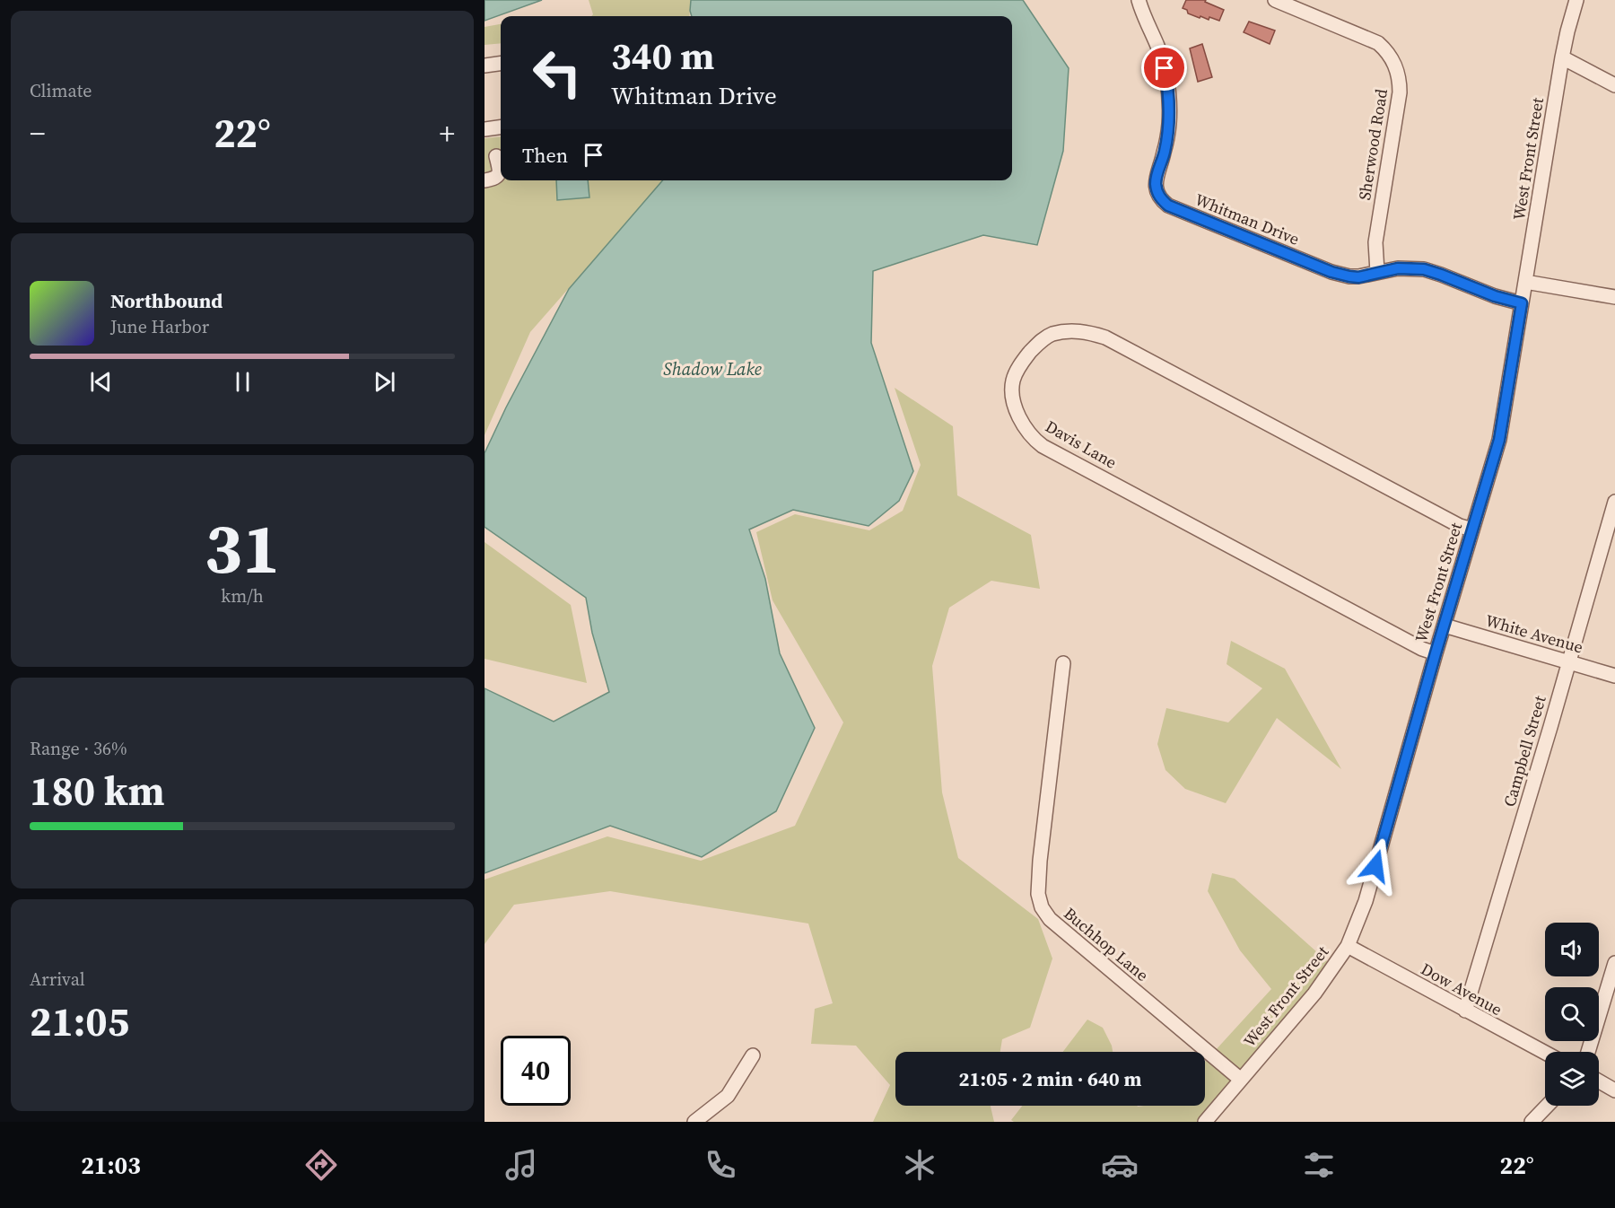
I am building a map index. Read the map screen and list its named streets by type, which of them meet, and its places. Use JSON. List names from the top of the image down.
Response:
{
  "streets": {
    "street": [
      "Sherwood Road",
      "West Front Street",
      "Whitman Drive",
      "Davis Lane",
      "White Avenue",
      "Campbell Street",
      "Buchhop Lane",
      "Dow Avenue"
    ]
  },
  "crossings": [
    ["Sherwood Road", "Whitman Drive"],
    ["West Front Street", "Whitman Drive"],
    ["West Front Street", "Davis Lane"],
    ["West Front Street", "White Avenue"],
    ["West Front Street", "Buchhop Lane"],
    ["West Front Street", "Dow Avenue"],
    ["White Avenue", "Campbell Street"],
    ["Campbell Street", "Dow Avenue"]
  ],
  "water": ["Shadow Lake"],
  "page": {
    "tile": [
      "Climate",
      ["31", "km/h"],
      ["Range · 36%", "180 km"],
      ["Arrival", "21:05"]
    ],
    "turn": ["340 m", "Whitman Drive"],
    "heat": ["−", "22°", "+"],
    "then": "Then",
    "song": ["Northbound", "June Harbor"],
    "limit": "40",
    "trip": "21:05 · 2 min · 640 m",
    "tabs": ["21:03", "22°"]
  }
}
